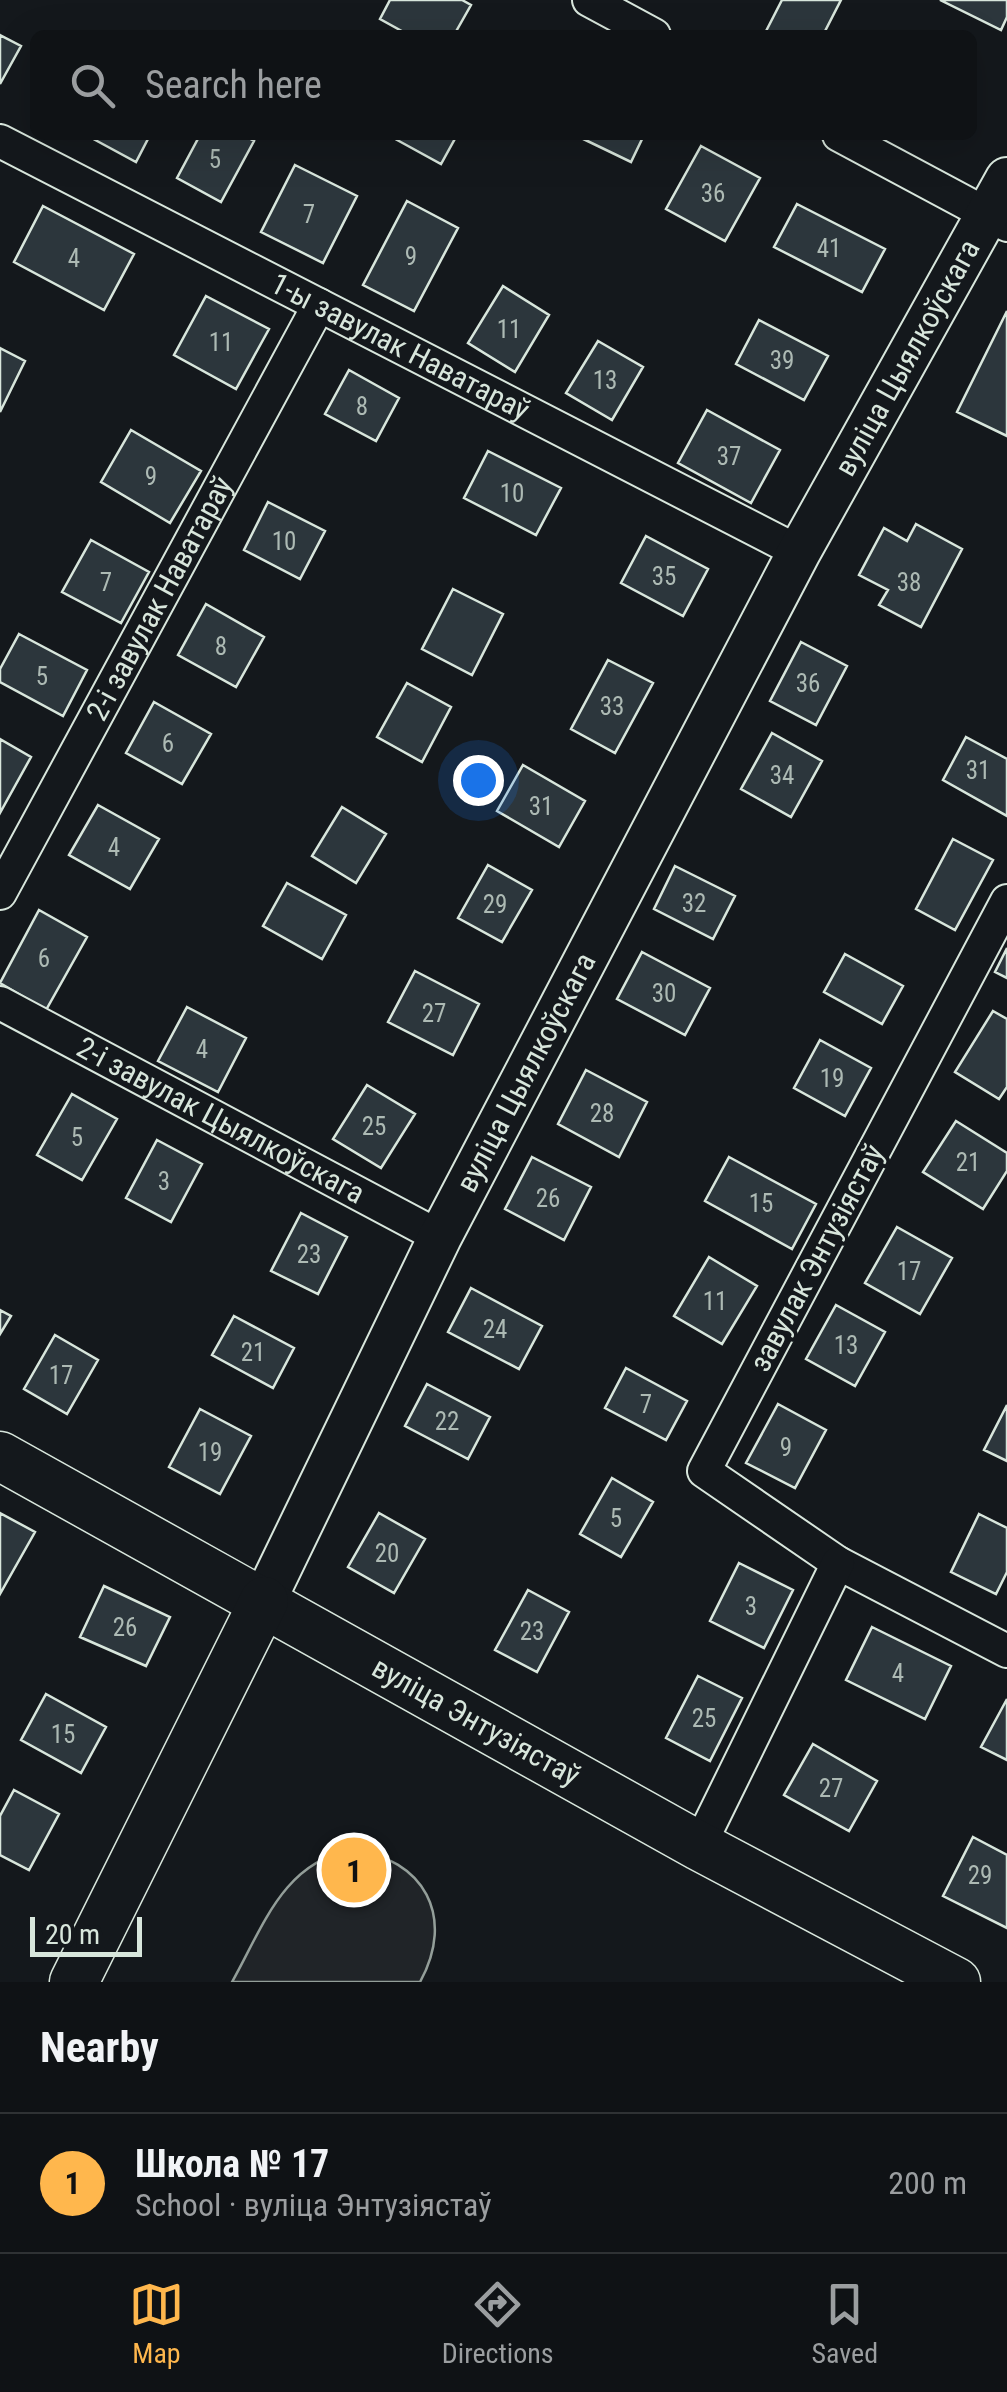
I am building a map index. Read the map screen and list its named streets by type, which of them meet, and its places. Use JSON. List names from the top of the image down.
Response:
{
  "streets": {
    "main road": ["вуліца Цыялкоўскага", "вуліца Энтузіястаў"],
    "street": [
      "1-ы завулак Наватараў",
      "2-і завулак Наватараў",
      "2-і завулак Цыялкоўскага",
      "завулак Энтузіястаў"
    ]
  },
  "crossings": [
    ["1-ы завулак Наватараў", "вуліца Цыялкоўскага"],
    ["1-ы завулак Наватараў", "2-і завулак Наватараў"],
    ["вуліца Цыялкоўскага", "2-і завулак Цыялкоўскага"],
    ["вуліца Цыялкоўскага", "вуліца Энтузіястаў"]
  ],
  "house_numbers": [
    "5",
    "36",
    "7",
    "41",
    "9",
    "4",
    "11",
    "11",
    "39",
    "13",
    "8",
    "37",
    "9",
    "10",
    "10",
    "35",
    "7",
    "38",
    "8",
    "5",
    "36",
    "33",
    "6",
    "31",
    "34",
    "31",
    "4",
    "32",
    "29",
    "6",
    "30",
    "27",
    "4",
    "19",
    "28",
    "25",
    "5",
    "21",
    "3",
    "26",
    "15",
    "23",
    "17",
    "11",
    "24",
    "13",
    "21",
    "17",
    "7",
    "22",
    "9",
    "19",
    "5",
    "20",
    "3",
    "26",
    "23",
    "4",
    "25",
    "15",
    "27",
    "29"
  ],
  "scale_bar": "20 m",
  "page": {
    "search": "Search here",
    "pins": "1",
    "scale": "20 m",
    "heading": "Nearby",
    "list": [
      {
        "mark": "1",
        "name": "Школа № 17",
        "note": "School · вуліца Энтузіястаў",
        "value": "200 m"
      }
    ],
    "nav": ["Map", "Directions", "Saved"]
  }
}
